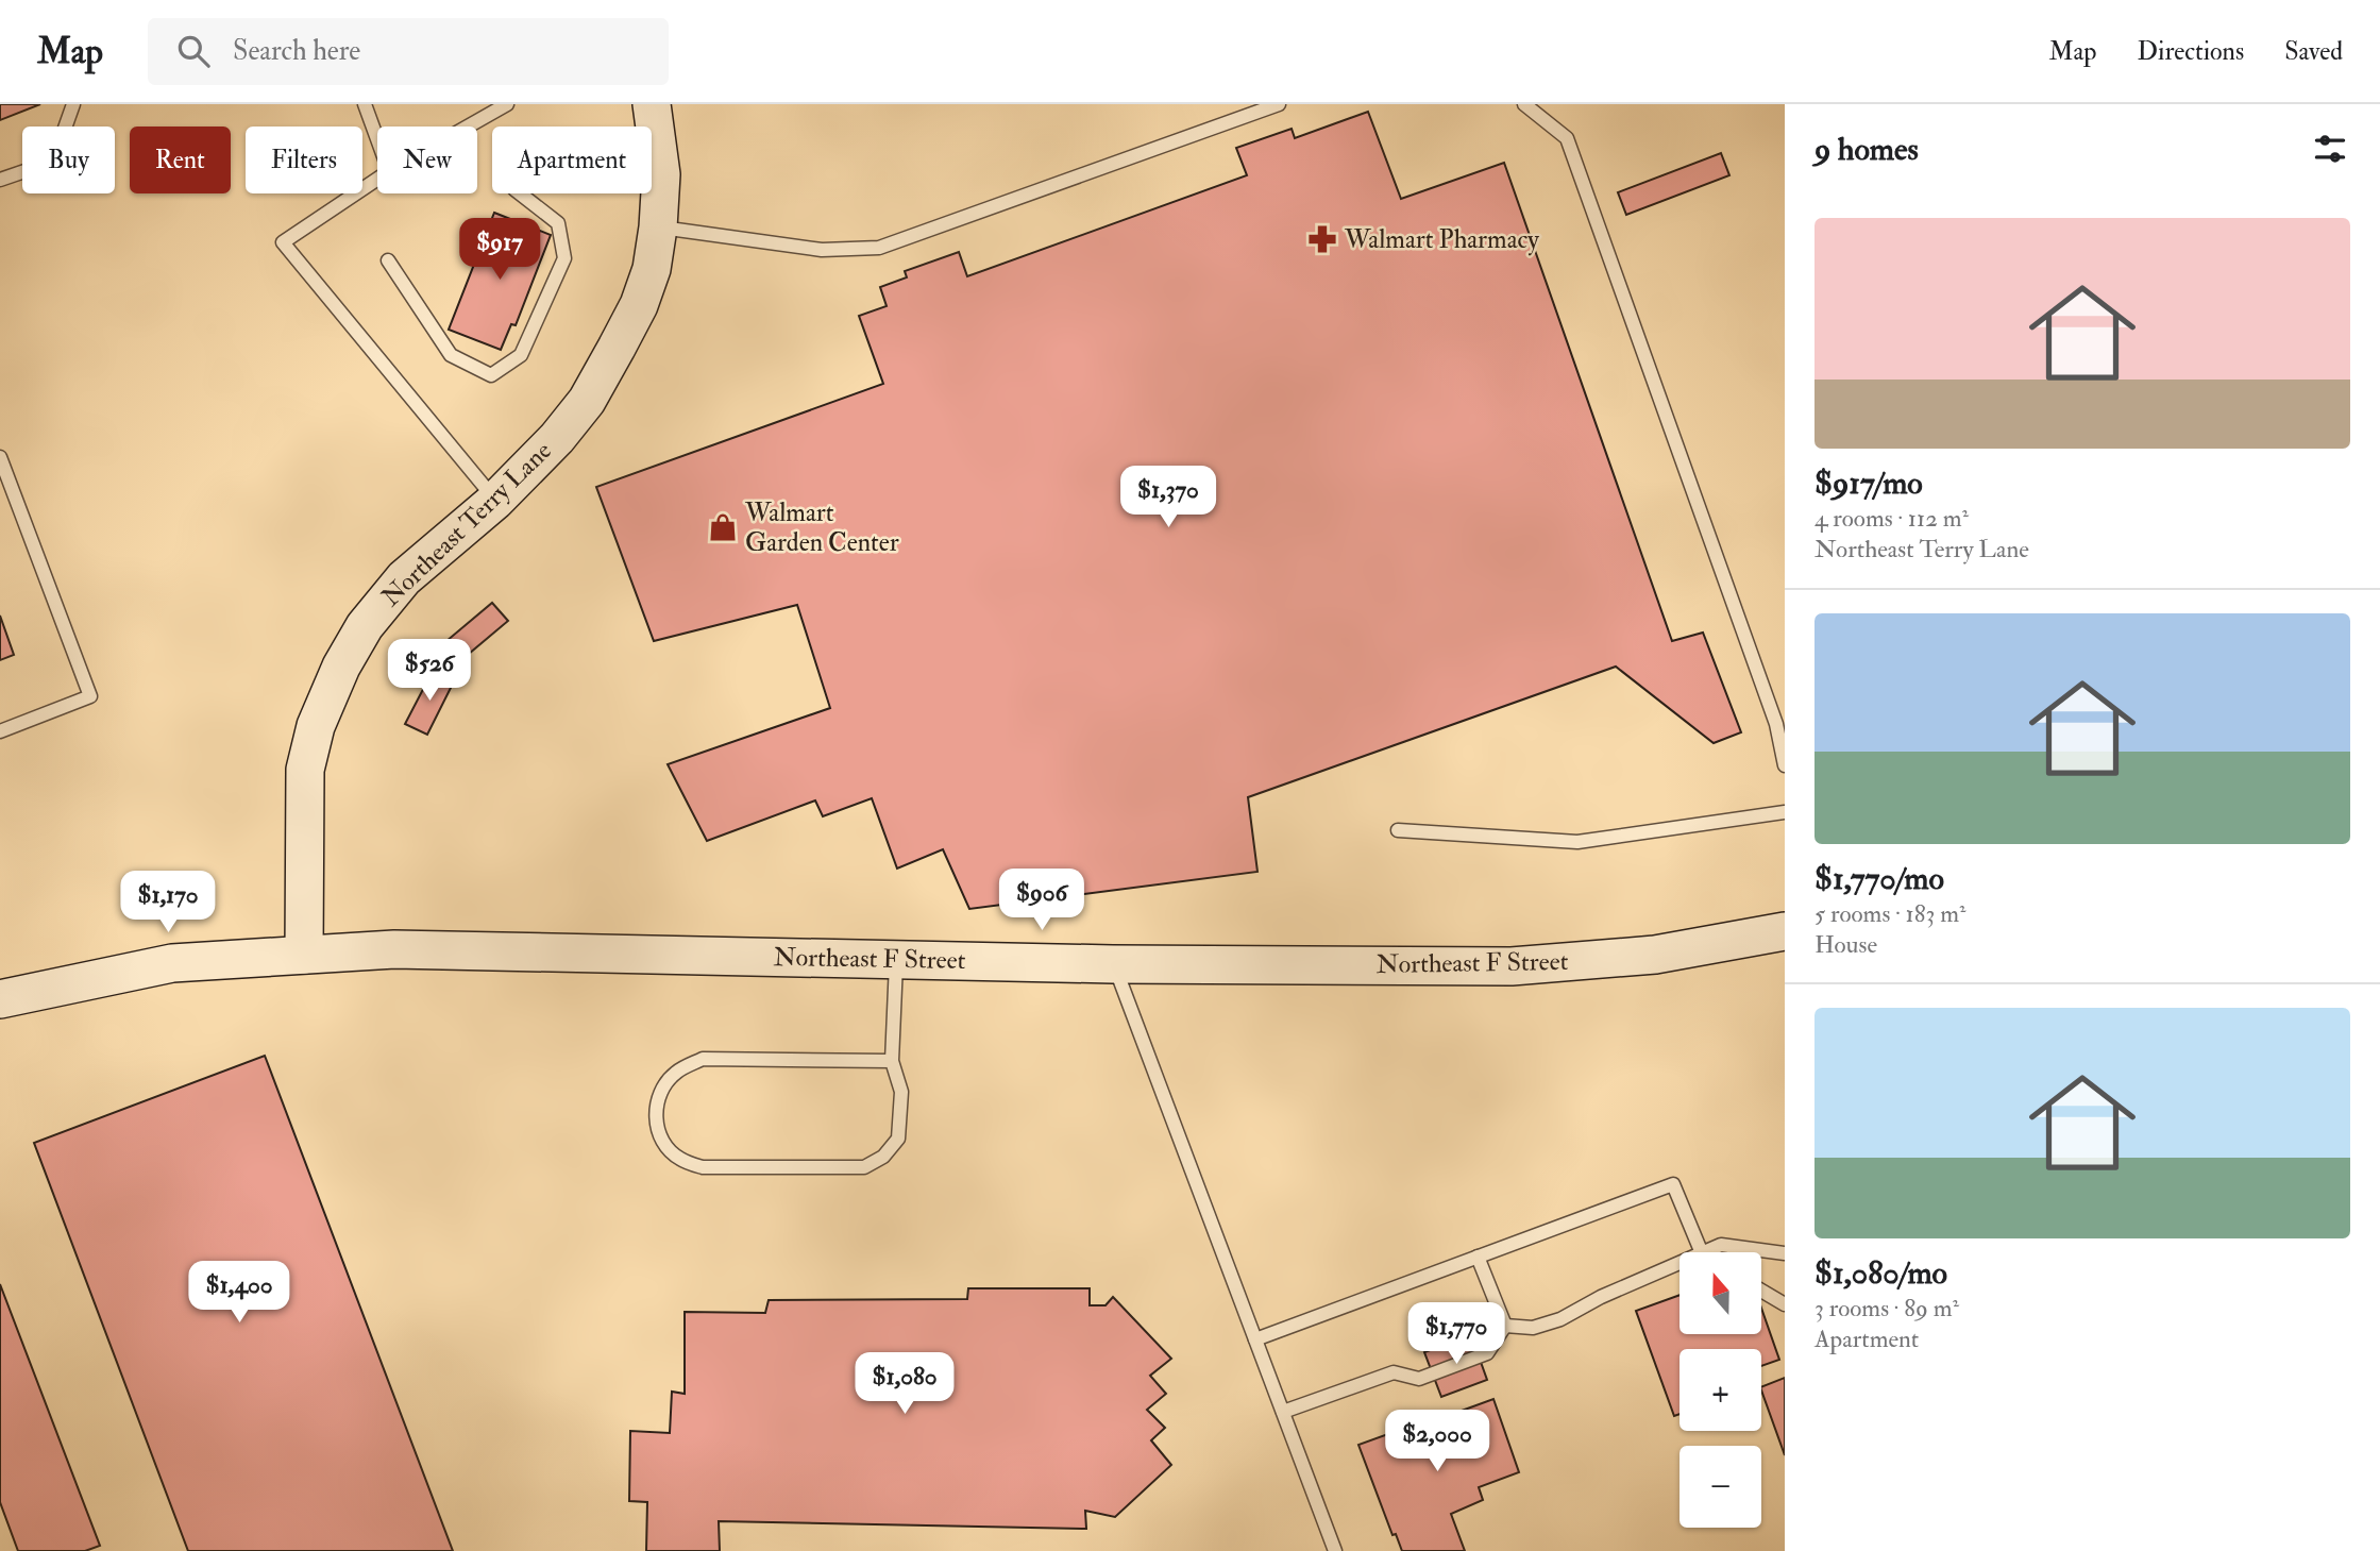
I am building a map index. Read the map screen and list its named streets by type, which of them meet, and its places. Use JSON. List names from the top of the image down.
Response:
{
  "streets": {
    "main road": ["Northeast Terry Lane", "Northeast F Street"]
  },
  "crossings": [
    ["Northeast Terry Lane", "Northeast F Street"]
  ],
  "places": {
    "pharmacy": ["Walmart Pharmacy"],
    "shop": ["Walmart Garden Center"]
  },
  "north": "top",
  "page": {
    "header": "Map",
    "search": "Search here",
    "nav": ["Map", "Directions", "Saved"],
    "heading": "9 homes",
    "chip": [
      "Buy",
      "Rent",
      "Filters",
      "New",
      "Apartment"
    ],
    "list": [
      {
        "name": "$917/mo",
        "note": "4 rooms · 112 m² · Northeast Terry Lane"
      },
      {
        "name": "$1,770/mo",
        "note": "5 rooms · 183 m² · House"
      },
      {
        "name": "$1,080/mo",
        "note": "3 rooms · 89 m² · Apartment"
      }
    ],
    "price": [
      "$917",
      "$1,370",
      "$526",
      "$906",
      "$1,170",
      "$1,400",
      "$1,770",
      "$1,080",
      "$2,000"
    ],
    "map_buttons": ["+", "−"]
  }
}
